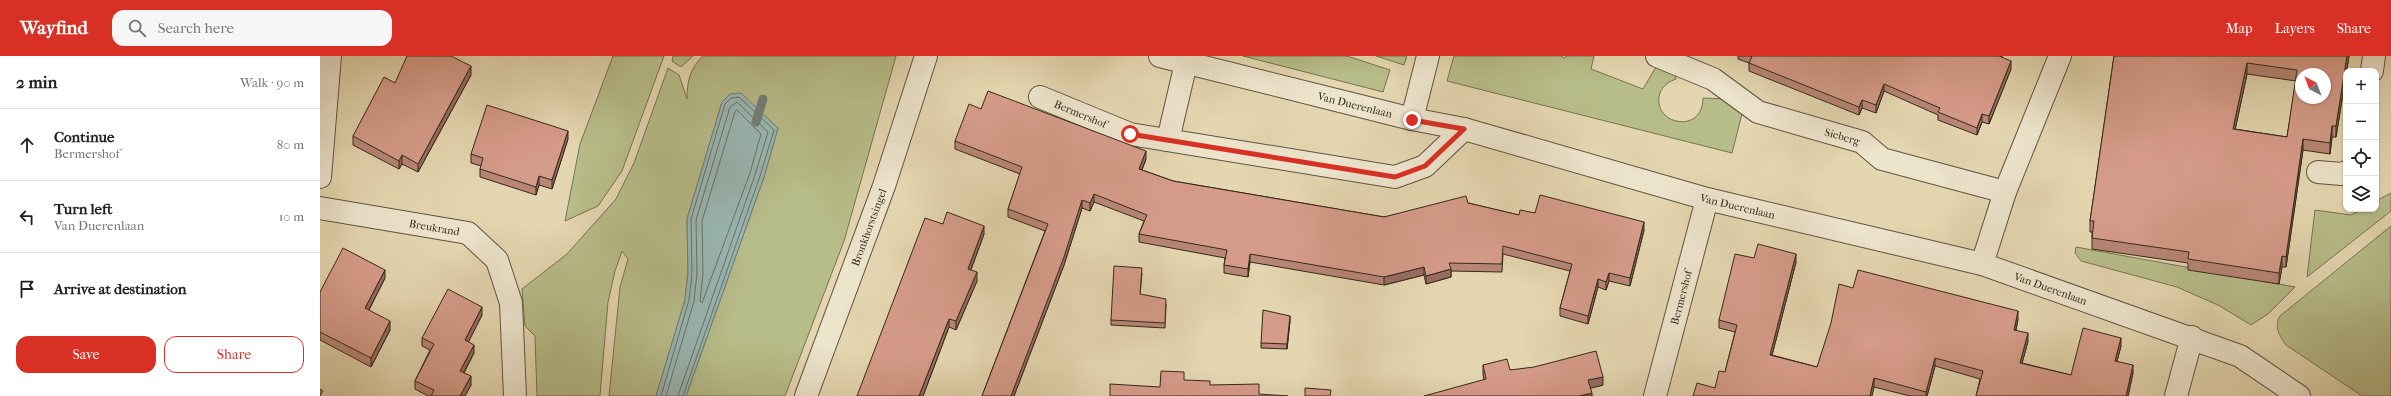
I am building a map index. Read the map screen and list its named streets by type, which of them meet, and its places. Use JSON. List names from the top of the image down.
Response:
{
  "streets": {
    "street": [
      "Van Duerenlaan",
      "Bermershof",
      "Sieberg",
      "Breukrand",
      "Bronkhorstsingel"
    ]
  },
  "crossings": [
    ["Van Duerenlaan", "Bermershof"]
  ],
  "north": "top left",
  "page": {
    "header": "Wayfind",
    "search": "Search here",
    "nav": ["Map", "Layers", "Share"],
    "heading": ["2 min", "Walk · 90 m"],
    "map_buttons": ["+", "−"],
    "list": [
      ["Continue", "Bermershof", "80 m"],
      ["Turn left", "Van Duerenlaan", "10 m"],
      "Arrive at destination"
    ],
    "buttons": ["Save", "Share"]
  }
}
